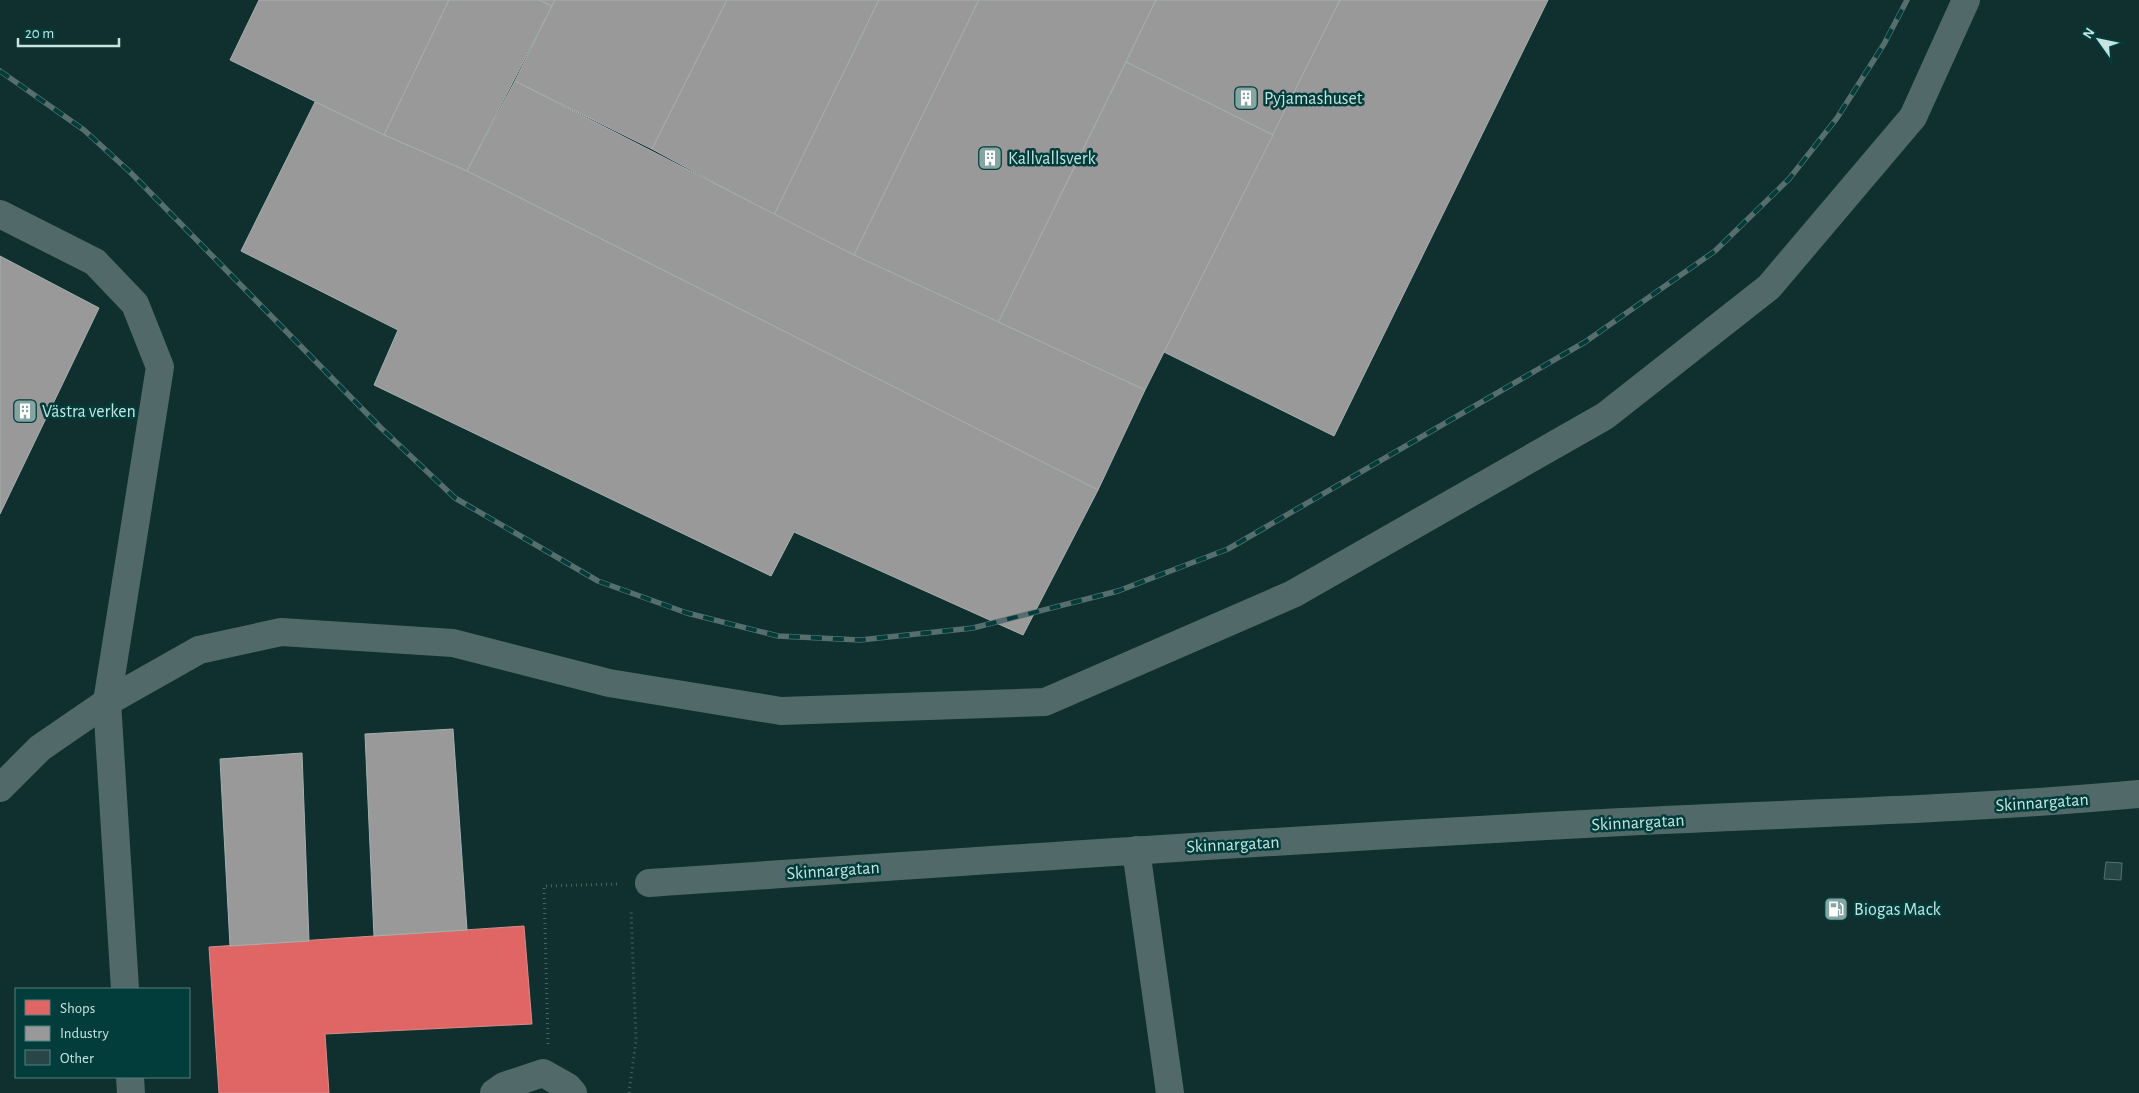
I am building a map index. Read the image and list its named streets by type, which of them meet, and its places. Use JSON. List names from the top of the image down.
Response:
{
  "streets": {
    "street": ["Skinnargatan"]
  },
  "places": {
    "building": ["Pyjamashuset", "Kallvallsverk", "Västra verken"],
    "fuel station": ["Biogas Mack"]
  },
  "legend": ["Shops", "Industry", "Other"],
  "scale_bar": "20 m",
  "north": "top left"
}
